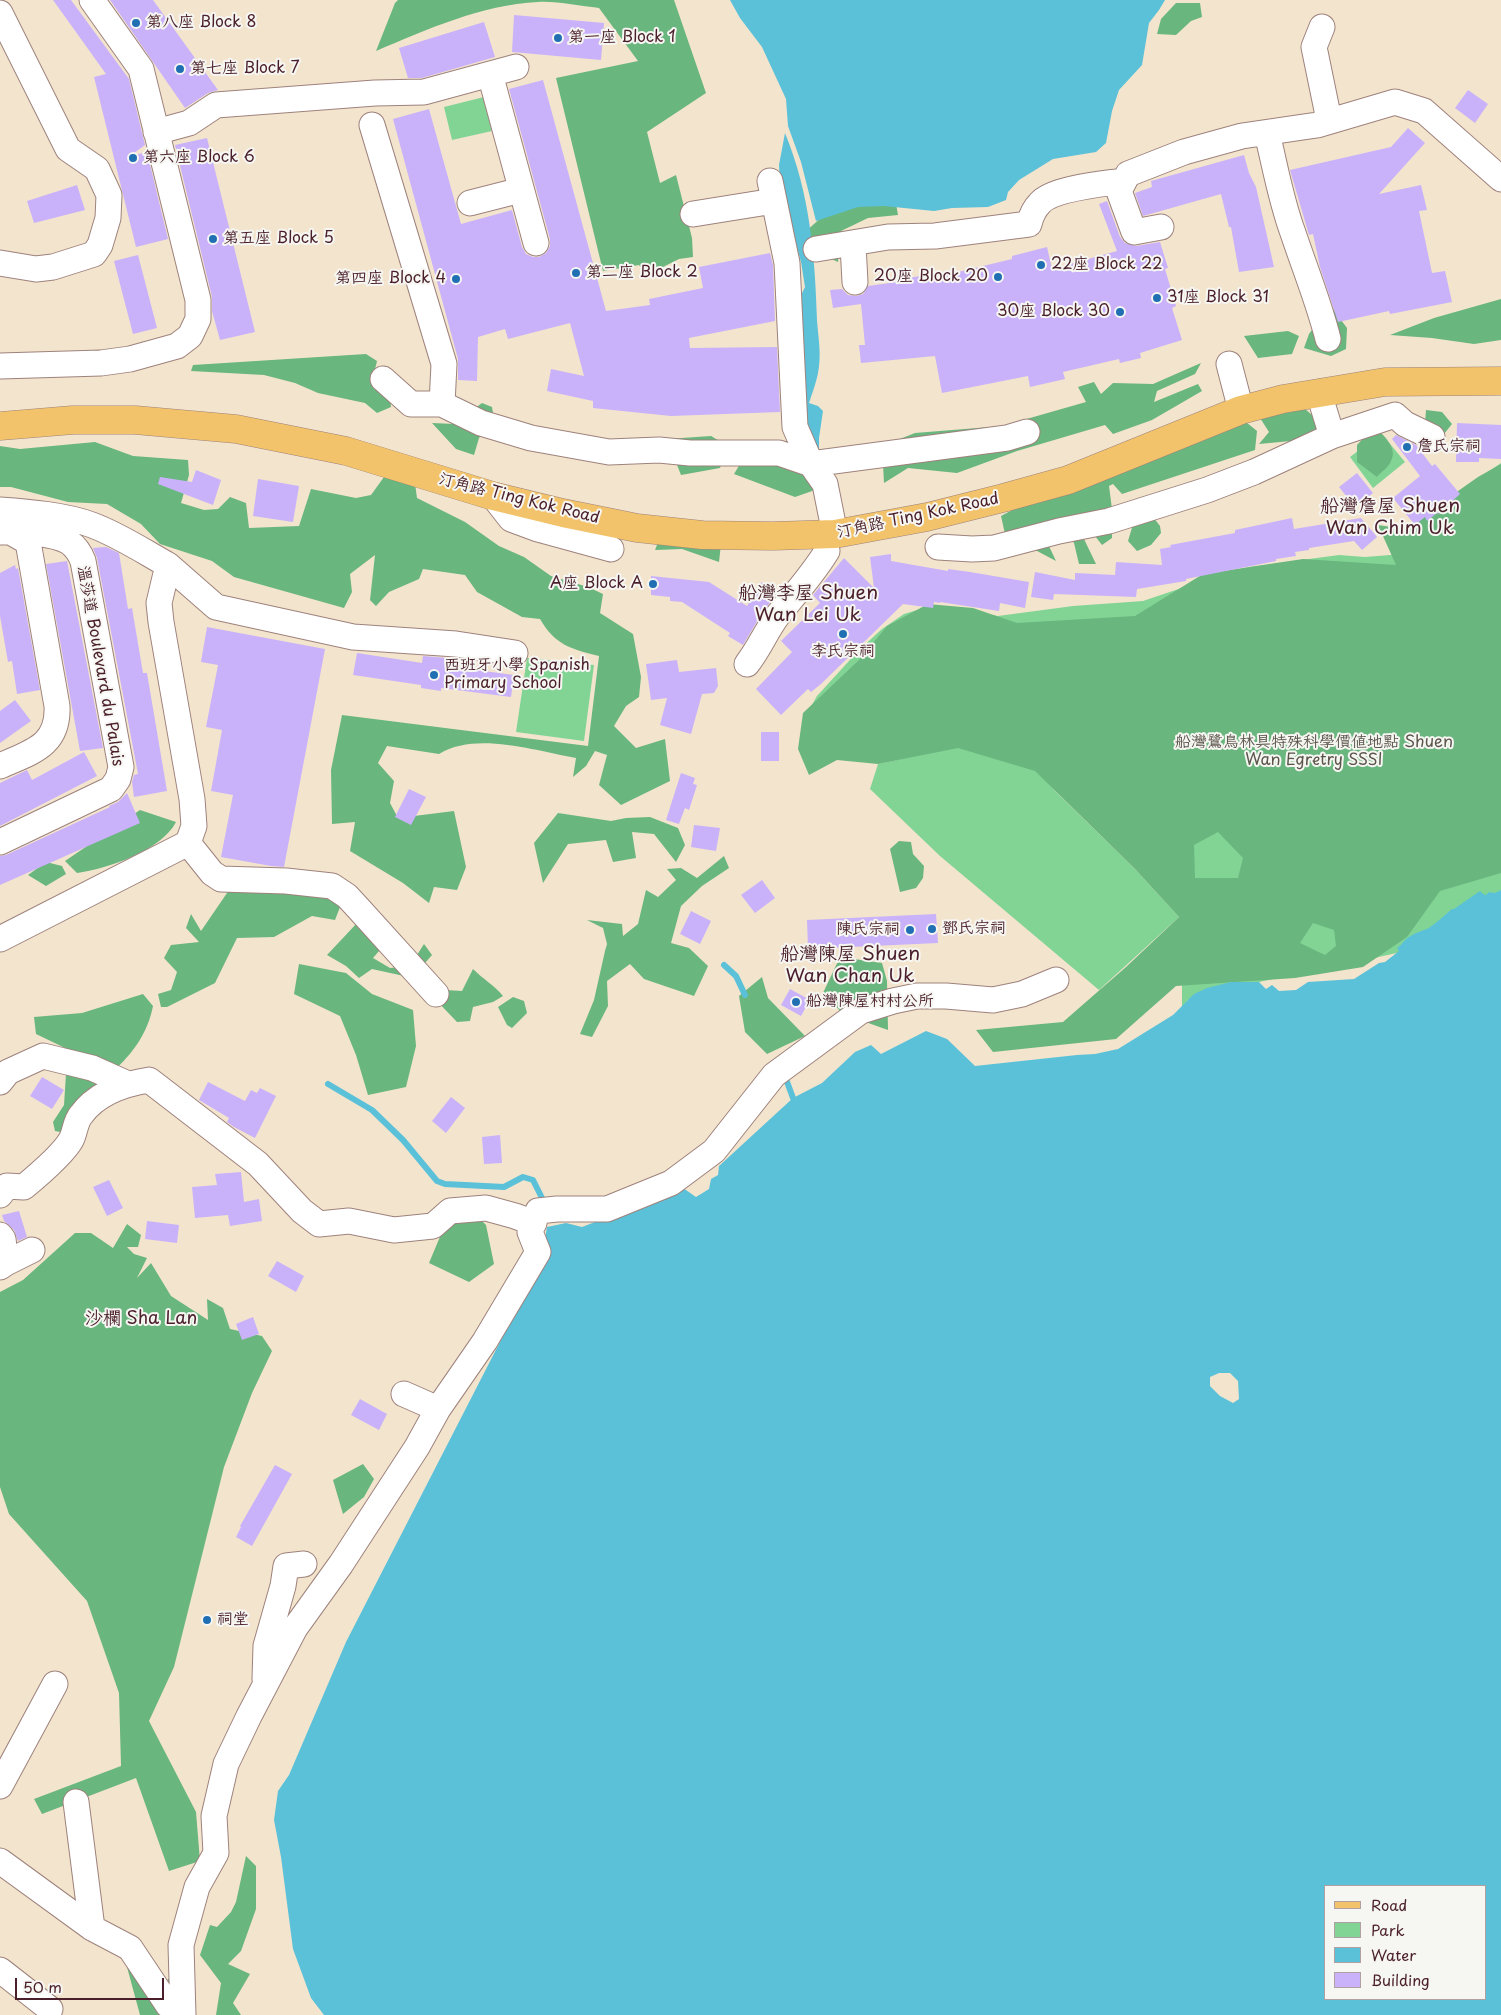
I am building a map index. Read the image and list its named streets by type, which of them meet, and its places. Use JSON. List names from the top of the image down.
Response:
{
  "streets": {
    "main road": ["汀角路 Ting Kok Road"],
    "street": ["溫莎道 Boulevard du Palais"]
  },
  "districts": [
    "船灣詹屋 Shuen Wan Chim Uk",
    "船灣李屋 Shuen Wan Lei Uk",
    "船灣陳屋 Shuen Wan Chan Uk",
    "沙欄 Sha Lan"
  ],
  "parks": ["船灣鷺鳥林具特殊科學價值地點 Shuen Wan Egretry SSSI"],
  "places": [
    "第八座 Block 8",
    "第一座 Block 1",
    "第七座 Block 7",
    "第六座 Block 6",
    "第五座 Block 5",
    "22座 Block 22",
    "第二座 Block 2",
    "20座 Block 20",
    "第四座 Block 4",
    "31座 Block 31",
    "30座 Block 30",
    "詹氏宗祠",
    "A座 Block A",
    "李氏宗祠",
    "西班牙小學 Spanish Primary School",
    "鄧氏宗祠",
    "陳氏宗祠",
    "船灣陳屋村村公所",
    "祠堂"
  ],
  "legend": [
    "Road",
    "Park",
    "Water",
    "Building"
  ],
  "scale_bar": "50 m"
}
